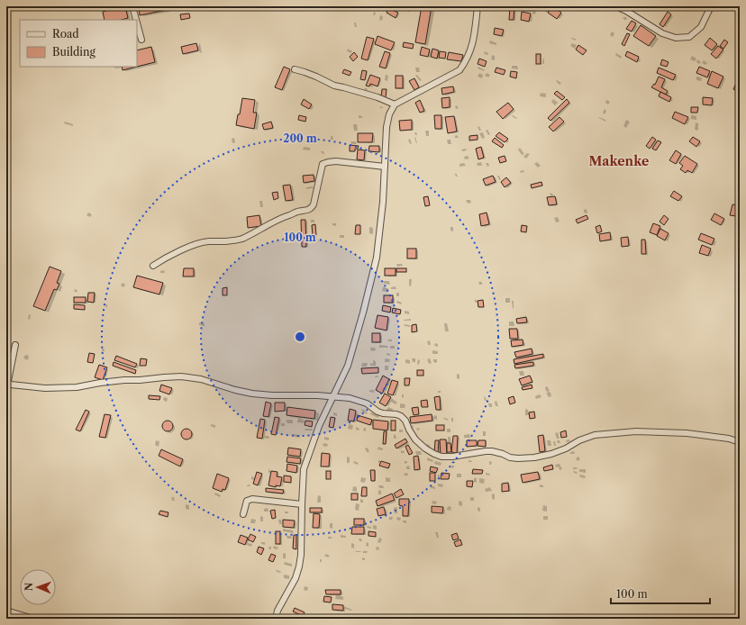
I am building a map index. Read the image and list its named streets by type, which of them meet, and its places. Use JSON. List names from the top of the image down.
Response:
{
  "districts": ["Makenke"],
  "legend": ["Road", "Building"],
  "scale_bar": "100 m",
  "north": "left",
  "rings": ["200 m", "100 m"]
}
